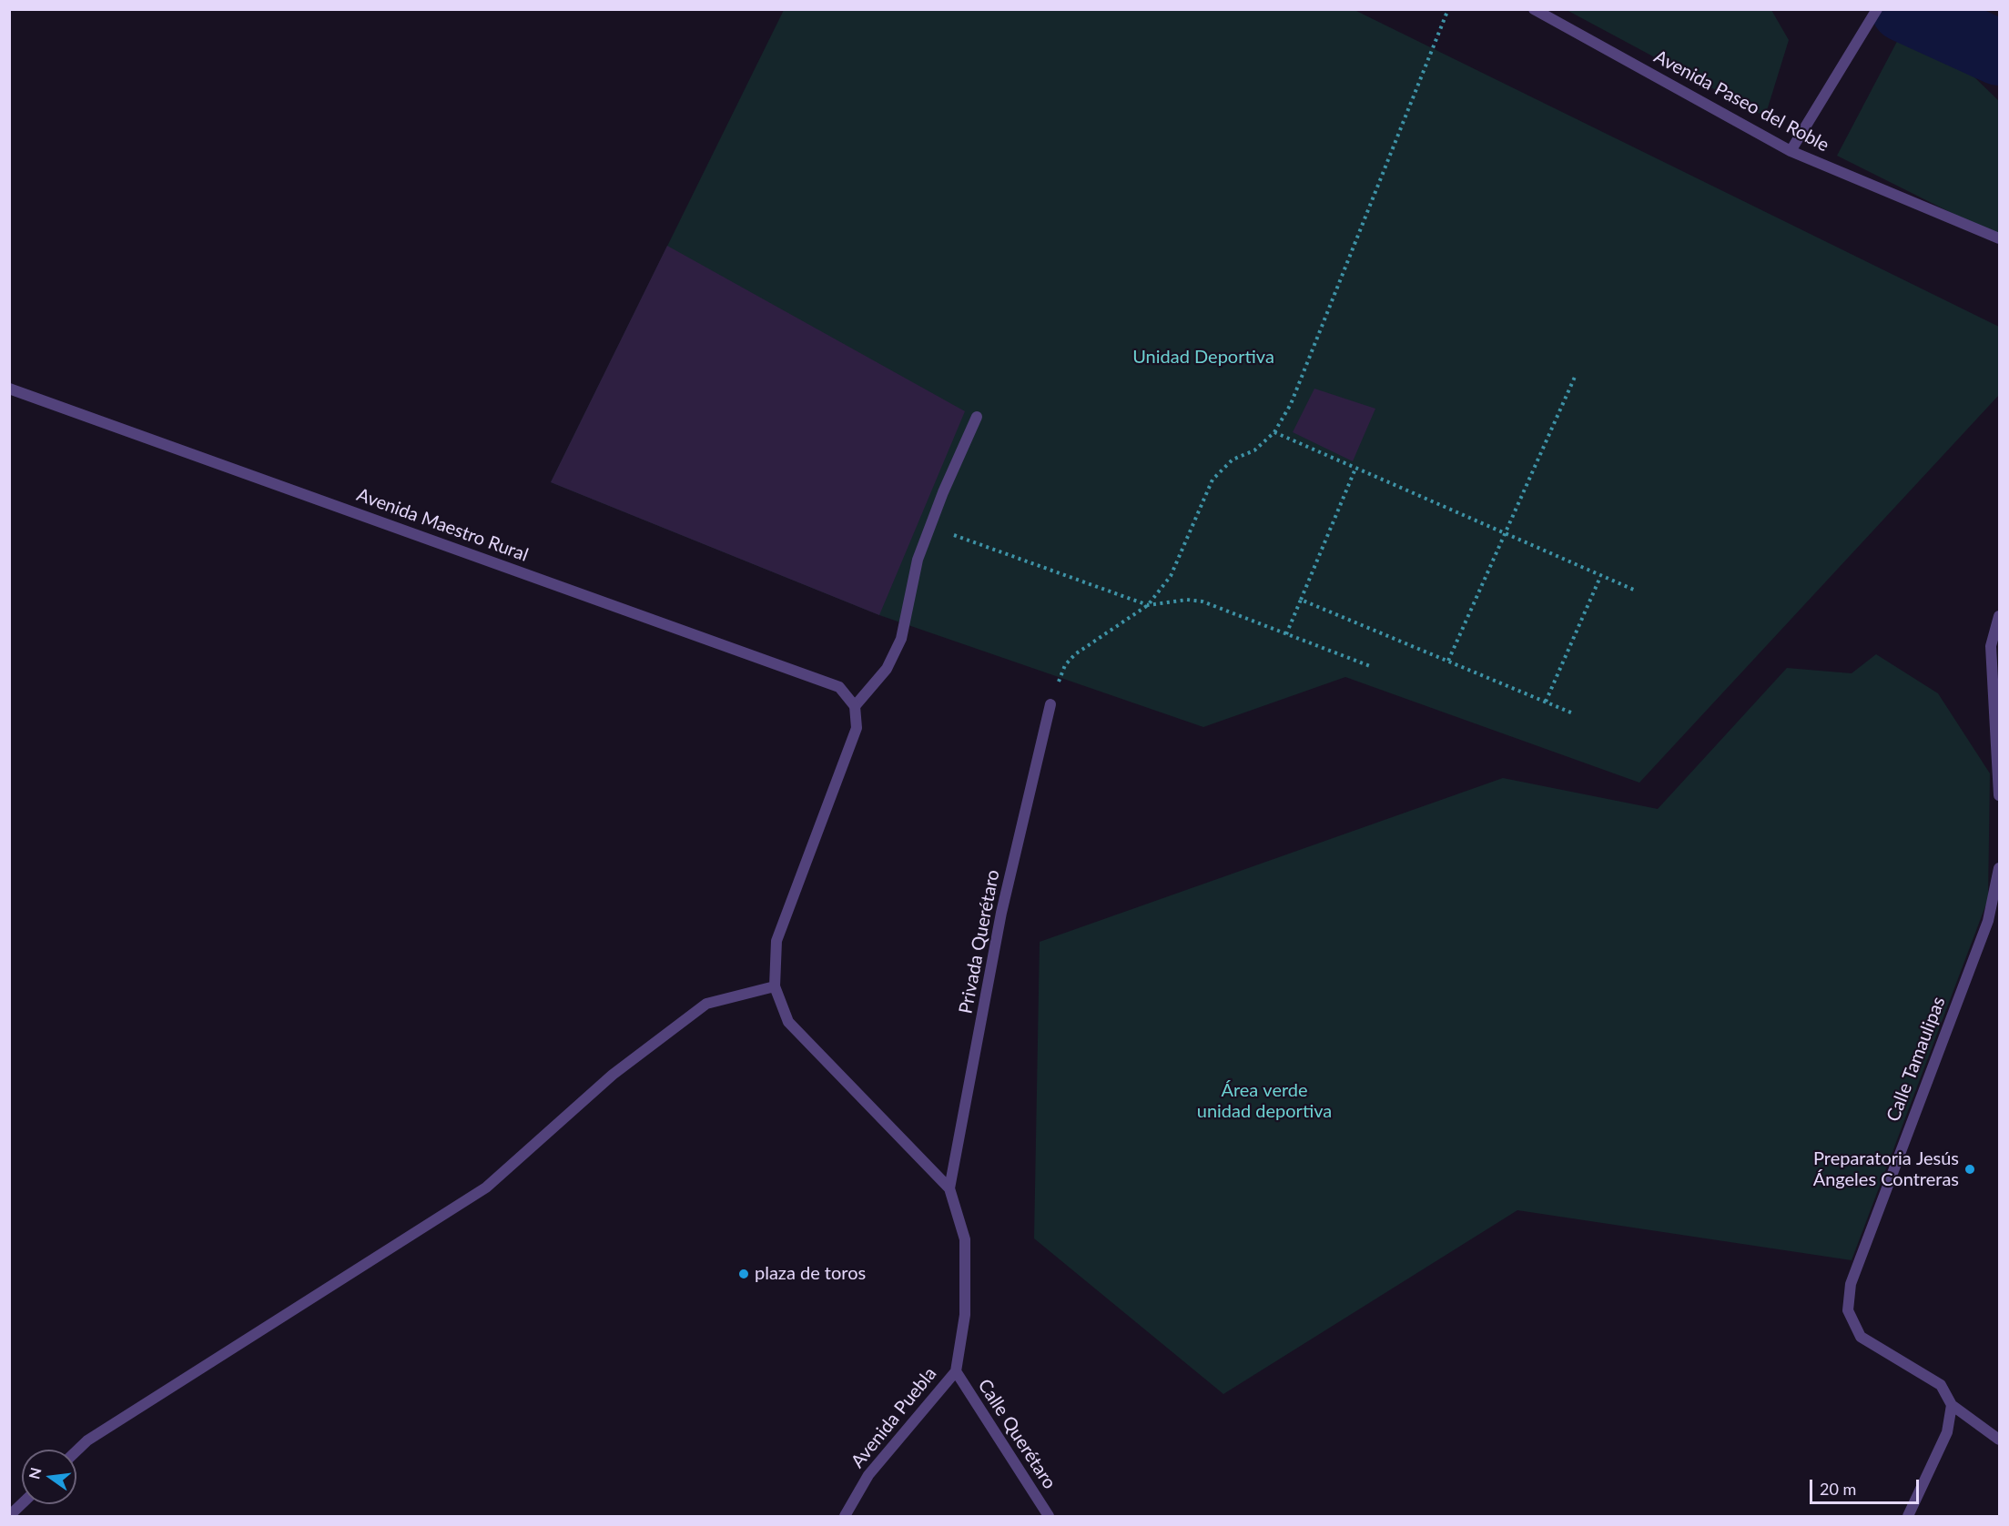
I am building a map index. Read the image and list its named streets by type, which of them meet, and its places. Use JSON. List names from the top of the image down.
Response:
{
  "streets": {
    "street": [
      "Avenida Paseo del Roble",
      "Avenida Maestro Rural",
      "Privada Querétaro",
      "Calle Tamaulipas",
      "Avenida Puebla",
      "Calle Querétaro"
    ]
  },
  "crossings": [
    ["Avenida Puebla", "Calle Querétaro"]
  ],
  "parks": ["Unidad Deportiva", "Área verde unidad deportiva"],
  "places": ["Preparatoria Jesús Ángeles Contreras", "plaza de toros"],
  "scale_bar": "20 m",
  "north": "left"
}
